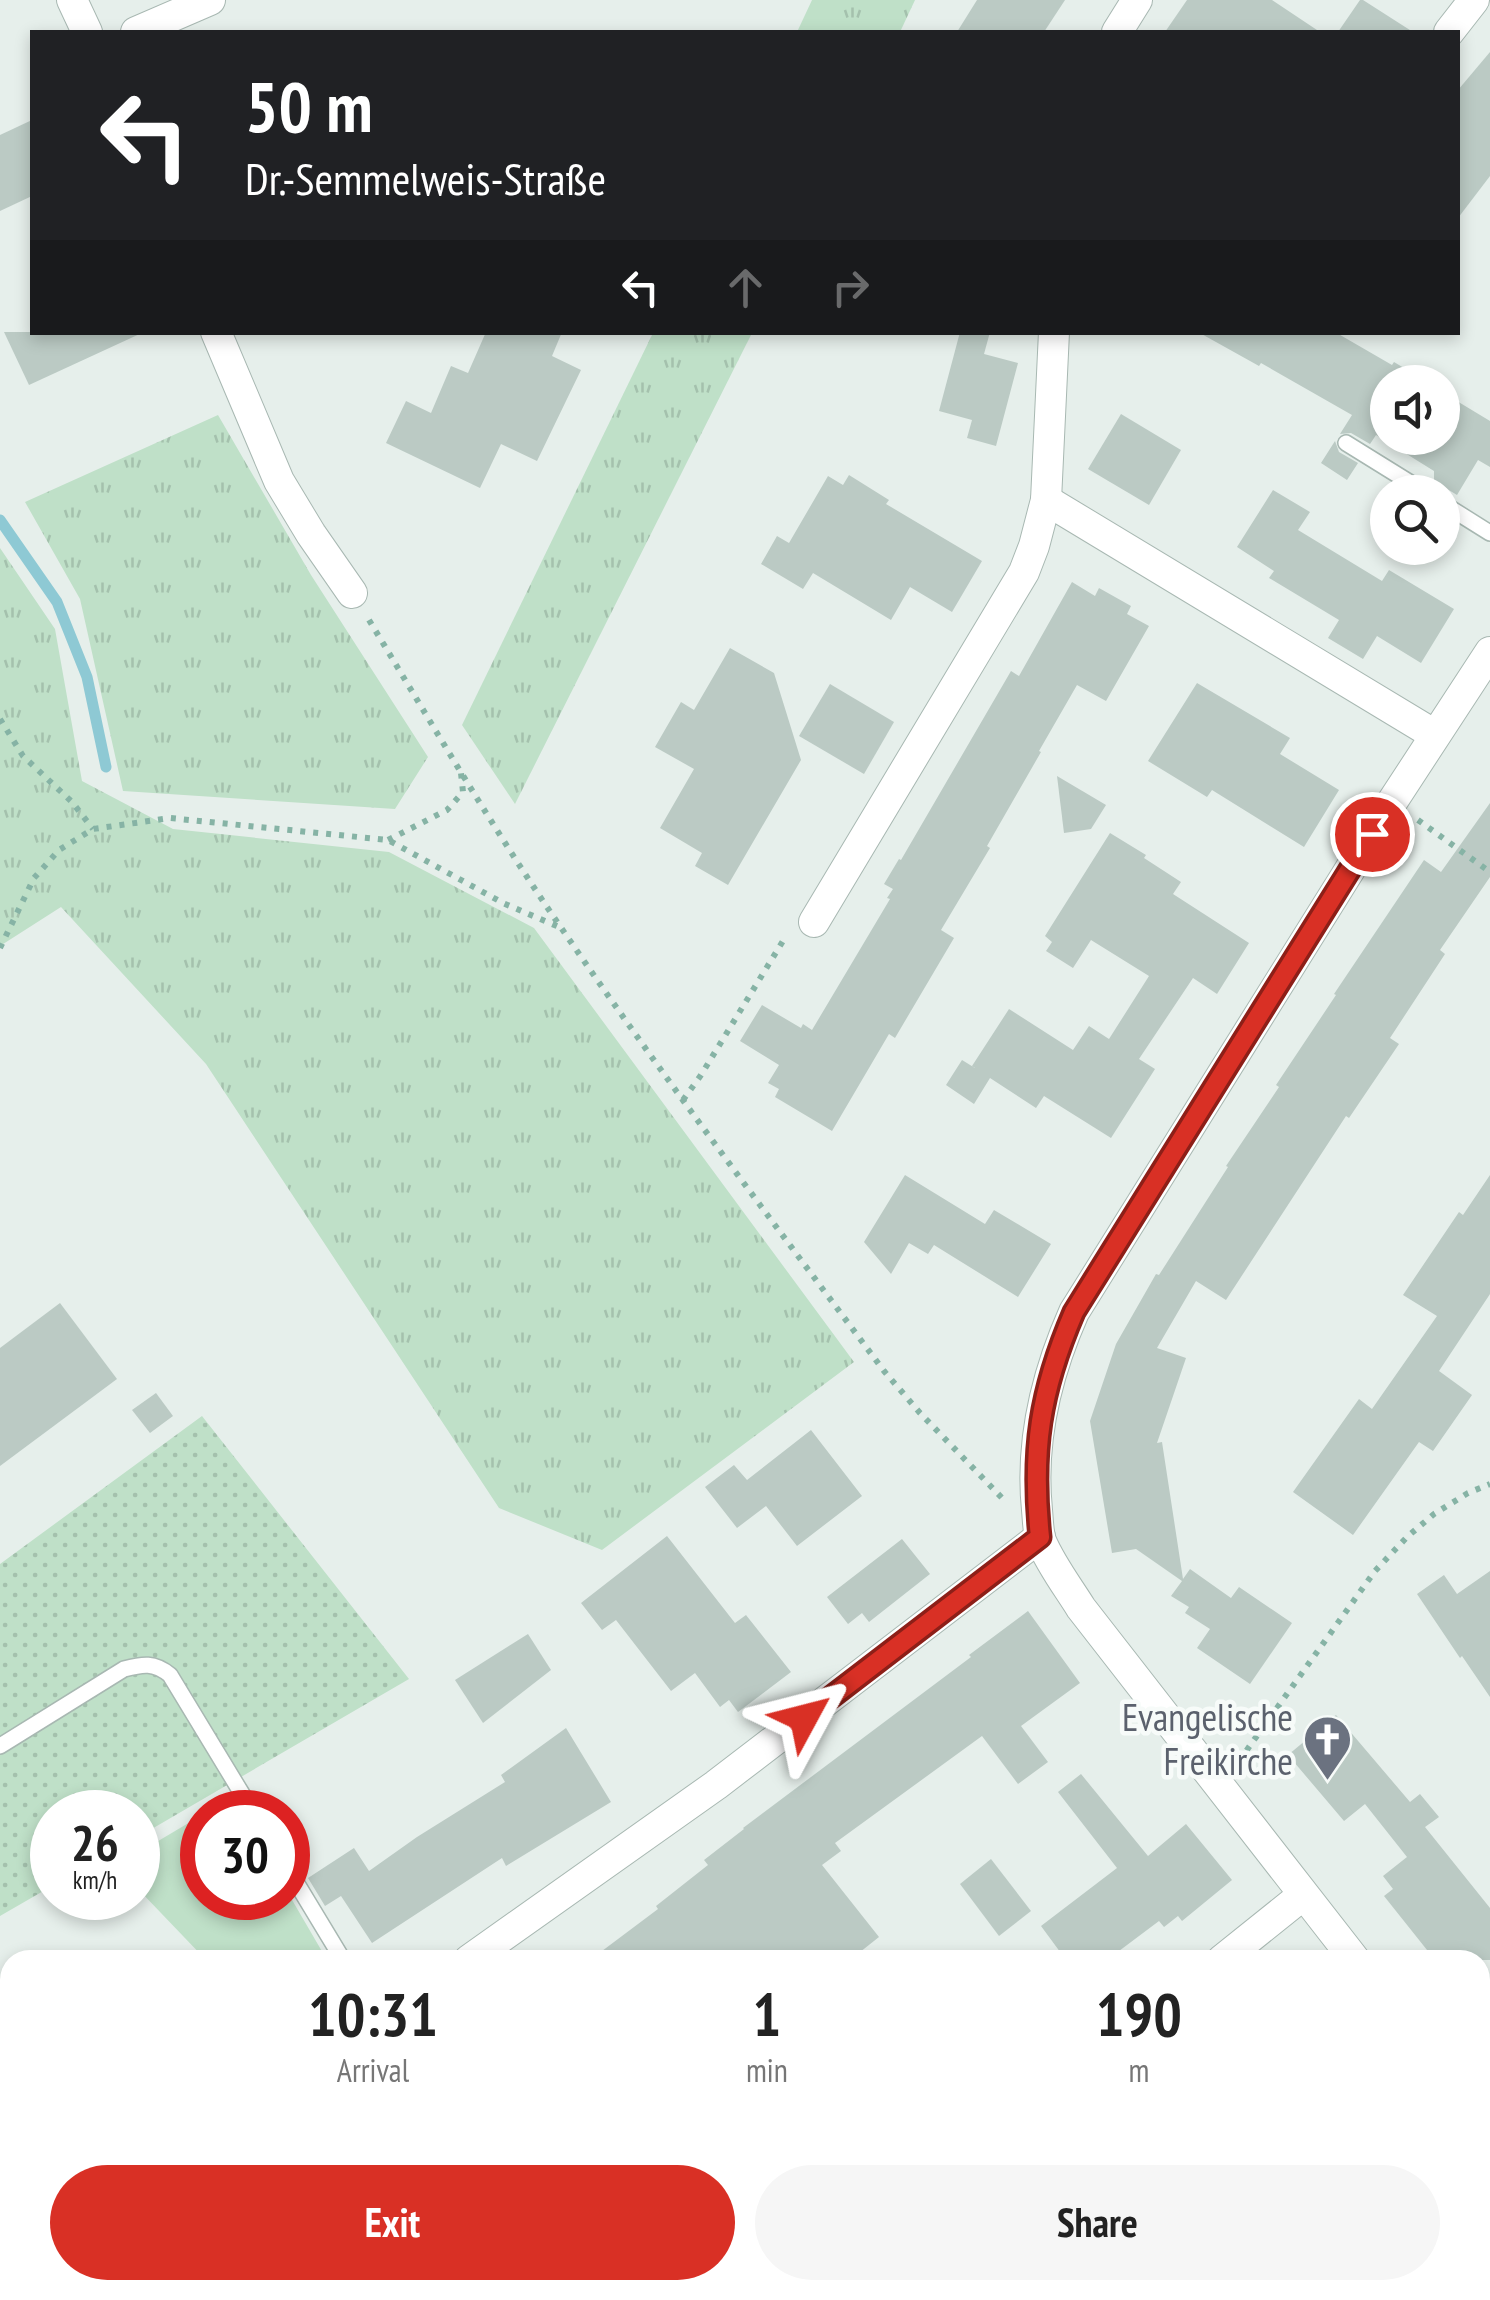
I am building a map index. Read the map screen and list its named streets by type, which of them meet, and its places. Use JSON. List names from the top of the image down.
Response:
{
  "places": {
    "church": ["Evangelische Freikirche"]
  },
  "page": {
    "turn": ["50 m", "Dr.-Semmelweis-Straße"],
    "speed": "26 km/h",
    "limit": "30",
    "eta": [
      "10:31",
      "Arrival",
      "1",
      "min",
      "190",
      "m"
    ],
    "buttons": ["Exit", "Share"]
  }
}
